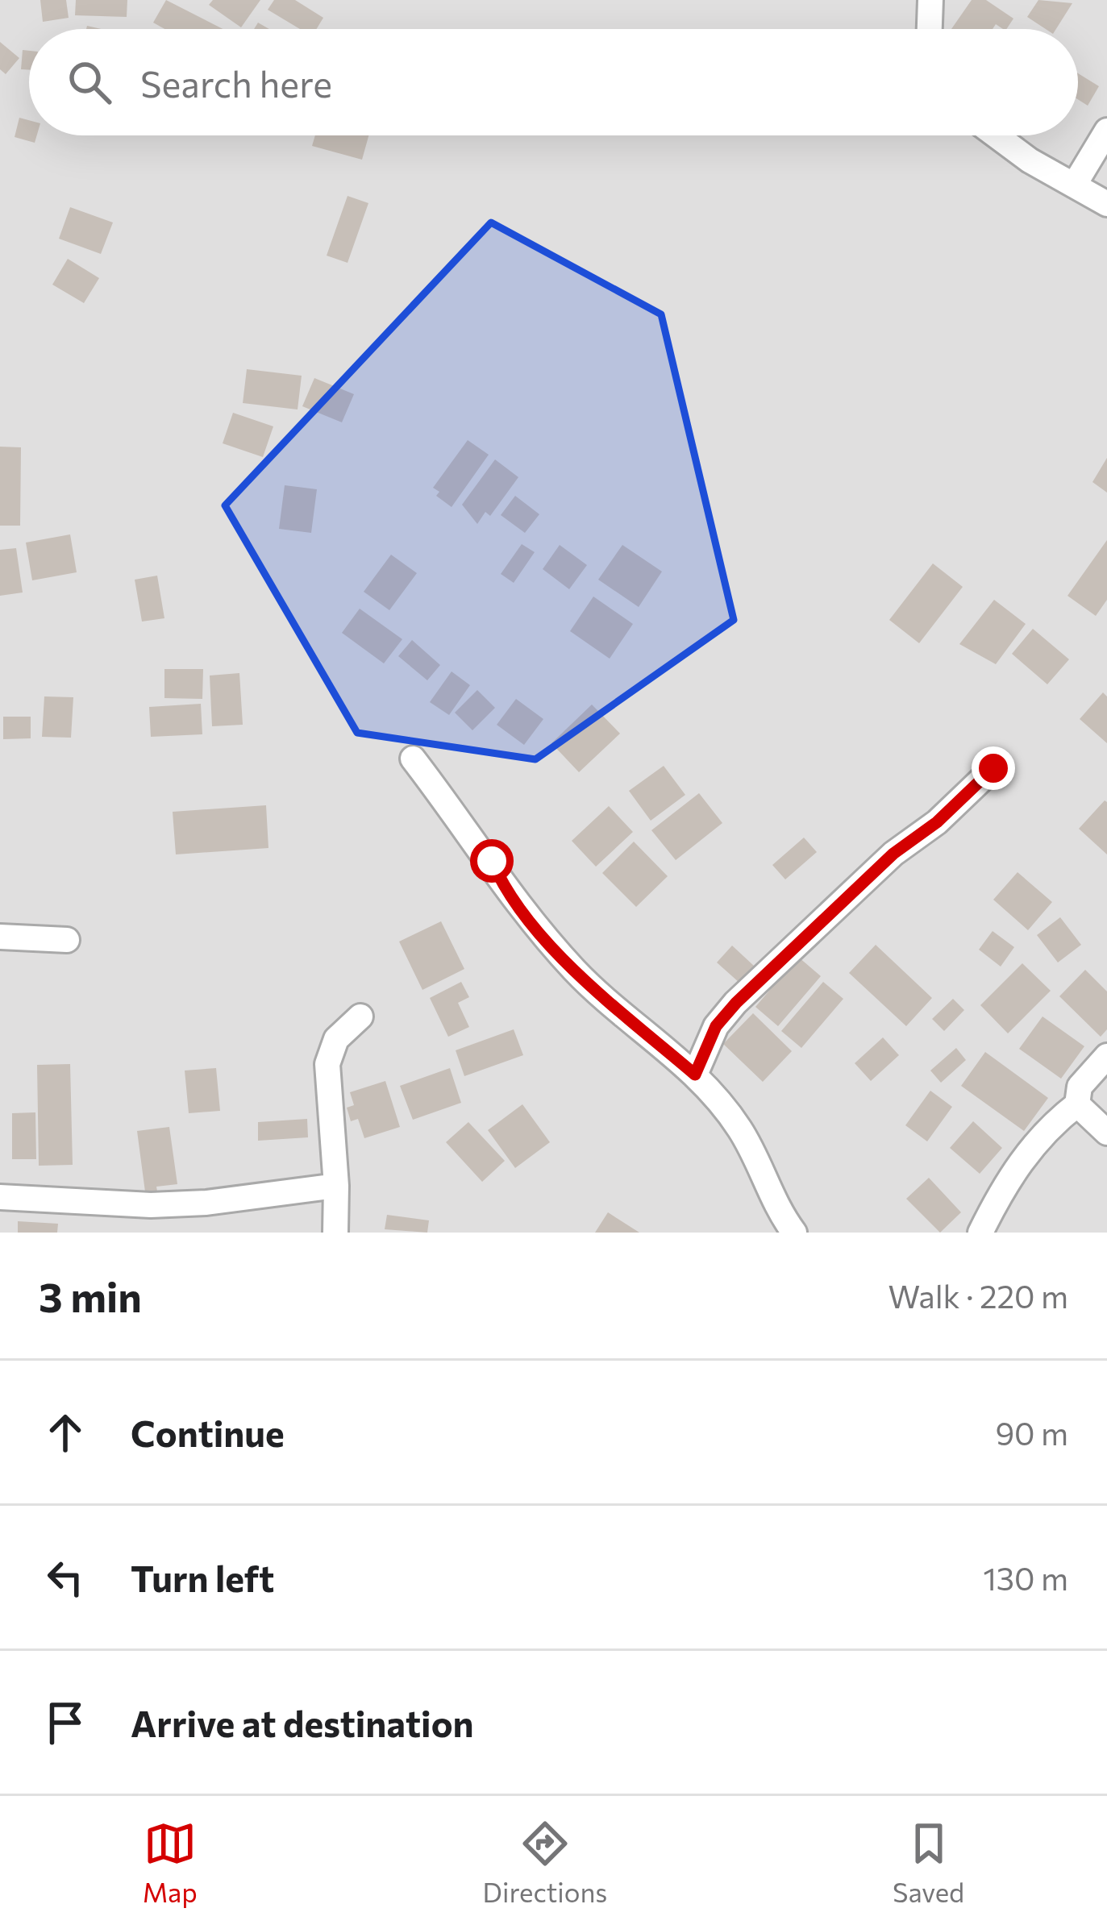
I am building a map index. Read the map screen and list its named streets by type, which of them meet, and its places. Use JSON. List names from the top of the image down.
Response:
{
  "page": {
    "search": "Search here",
    "heading": ["3 min", "Walk · 220 m"],
    "list": [
      ["Continue", "90 m"],
      ["Turn left", "130 m"],
      "Arrive at destination"
    ],
    "nav": ["Map", "Directions", "Saved"]
  }
}
